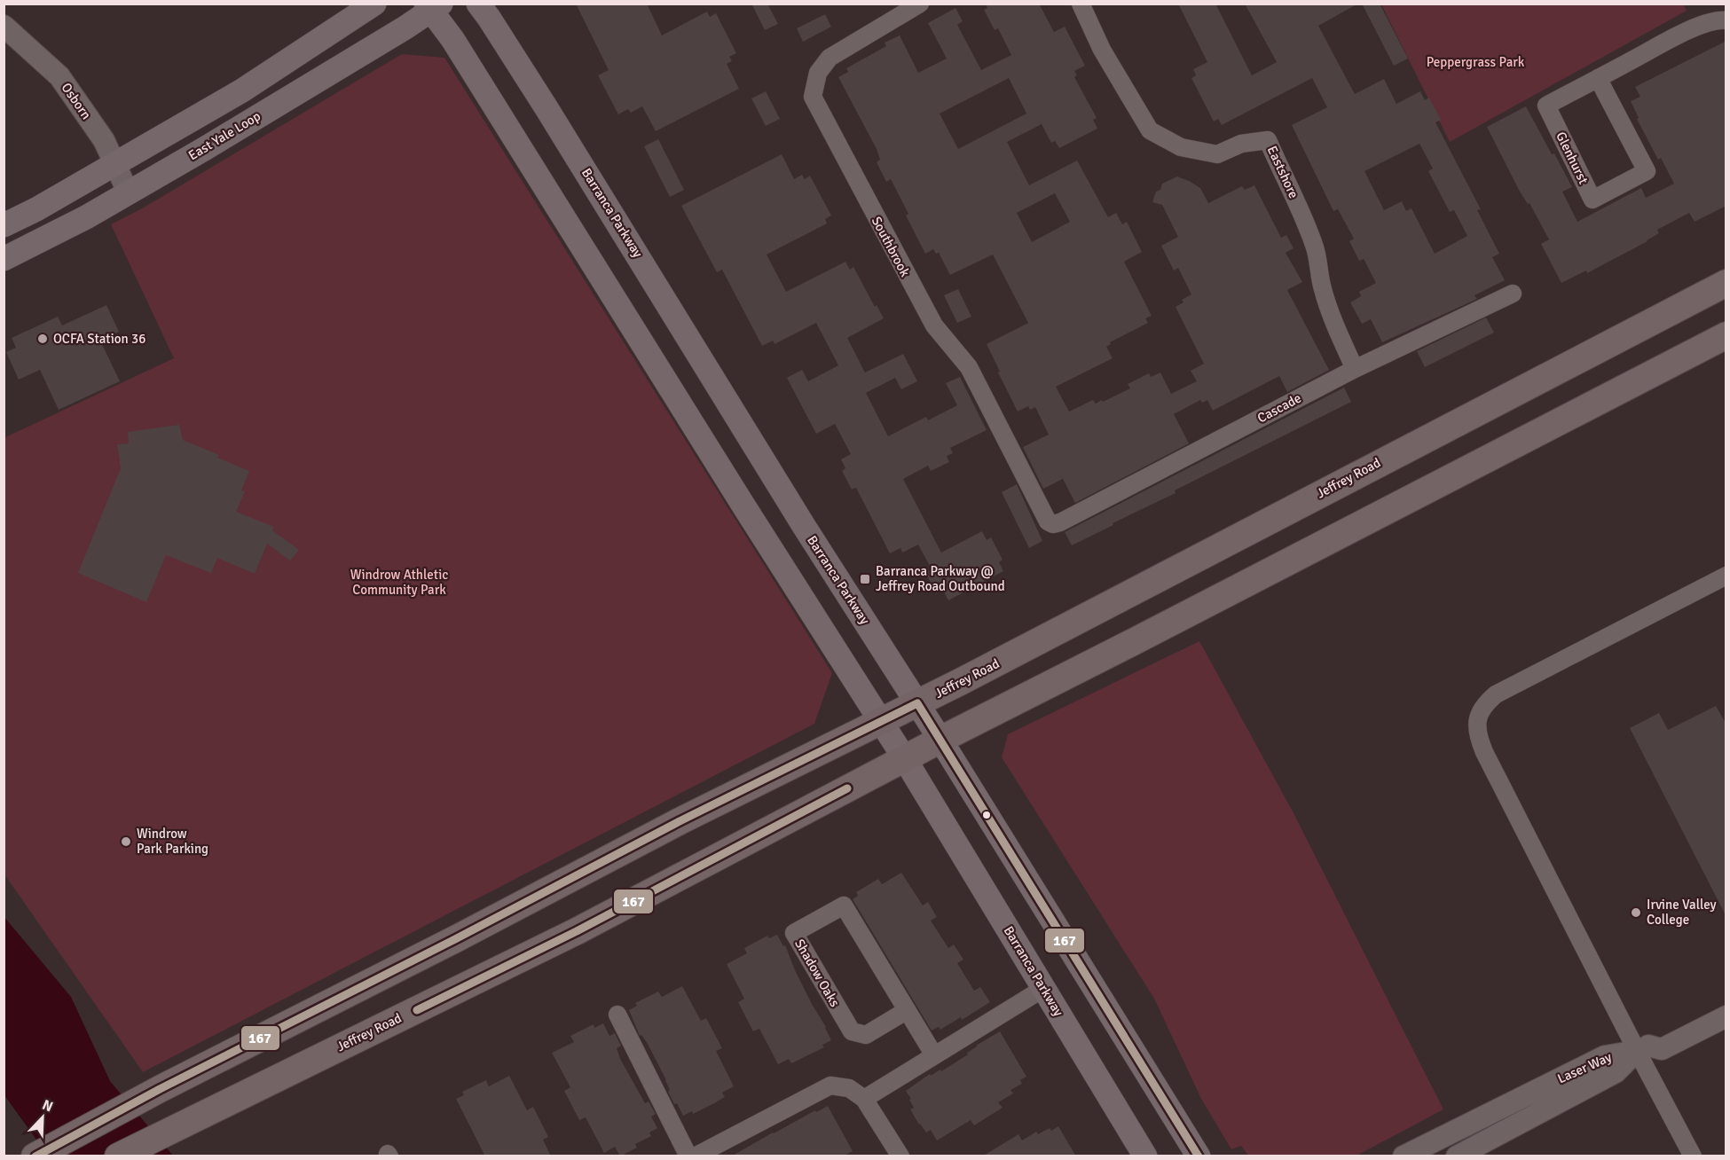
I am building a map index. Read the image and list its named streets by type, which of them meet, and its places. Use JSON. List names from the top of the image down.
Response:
{
  "streets": {
    "main road": ["East Yale Loop", "Barranca Parkway", "Jeffrey Road"],
    "street": [
      "Osborn",
      "Glenhurst",
      "Eastshore",
      "Southbrook",
      "Cascade",
      "Shadow Oaks",
      "Laser Way"
    ]
  },
  "crossings": [
    ["Osborn", "East Yale Loop"],
    ["East Yale Loop", "Barranca Parkway"],
    ["Eastshore", "Cascade"],
    ["Barranca Parkway", "Jeffrey Road"],
    ["Southbrook", "Cascade"]
  ],
  "parks": ["Peppergrass Park", "Windrow Athletic Community Park"],
  "places": {
    "other": ["OCFA Station 36", "Windrow Park Parking", "Irvine Valley College"],
    "transit": ["Barranca Parkway @ Jeffrey Road Outbound"]
  },
  "lines": ["transit line 167"],
  "north": "top right"
}
